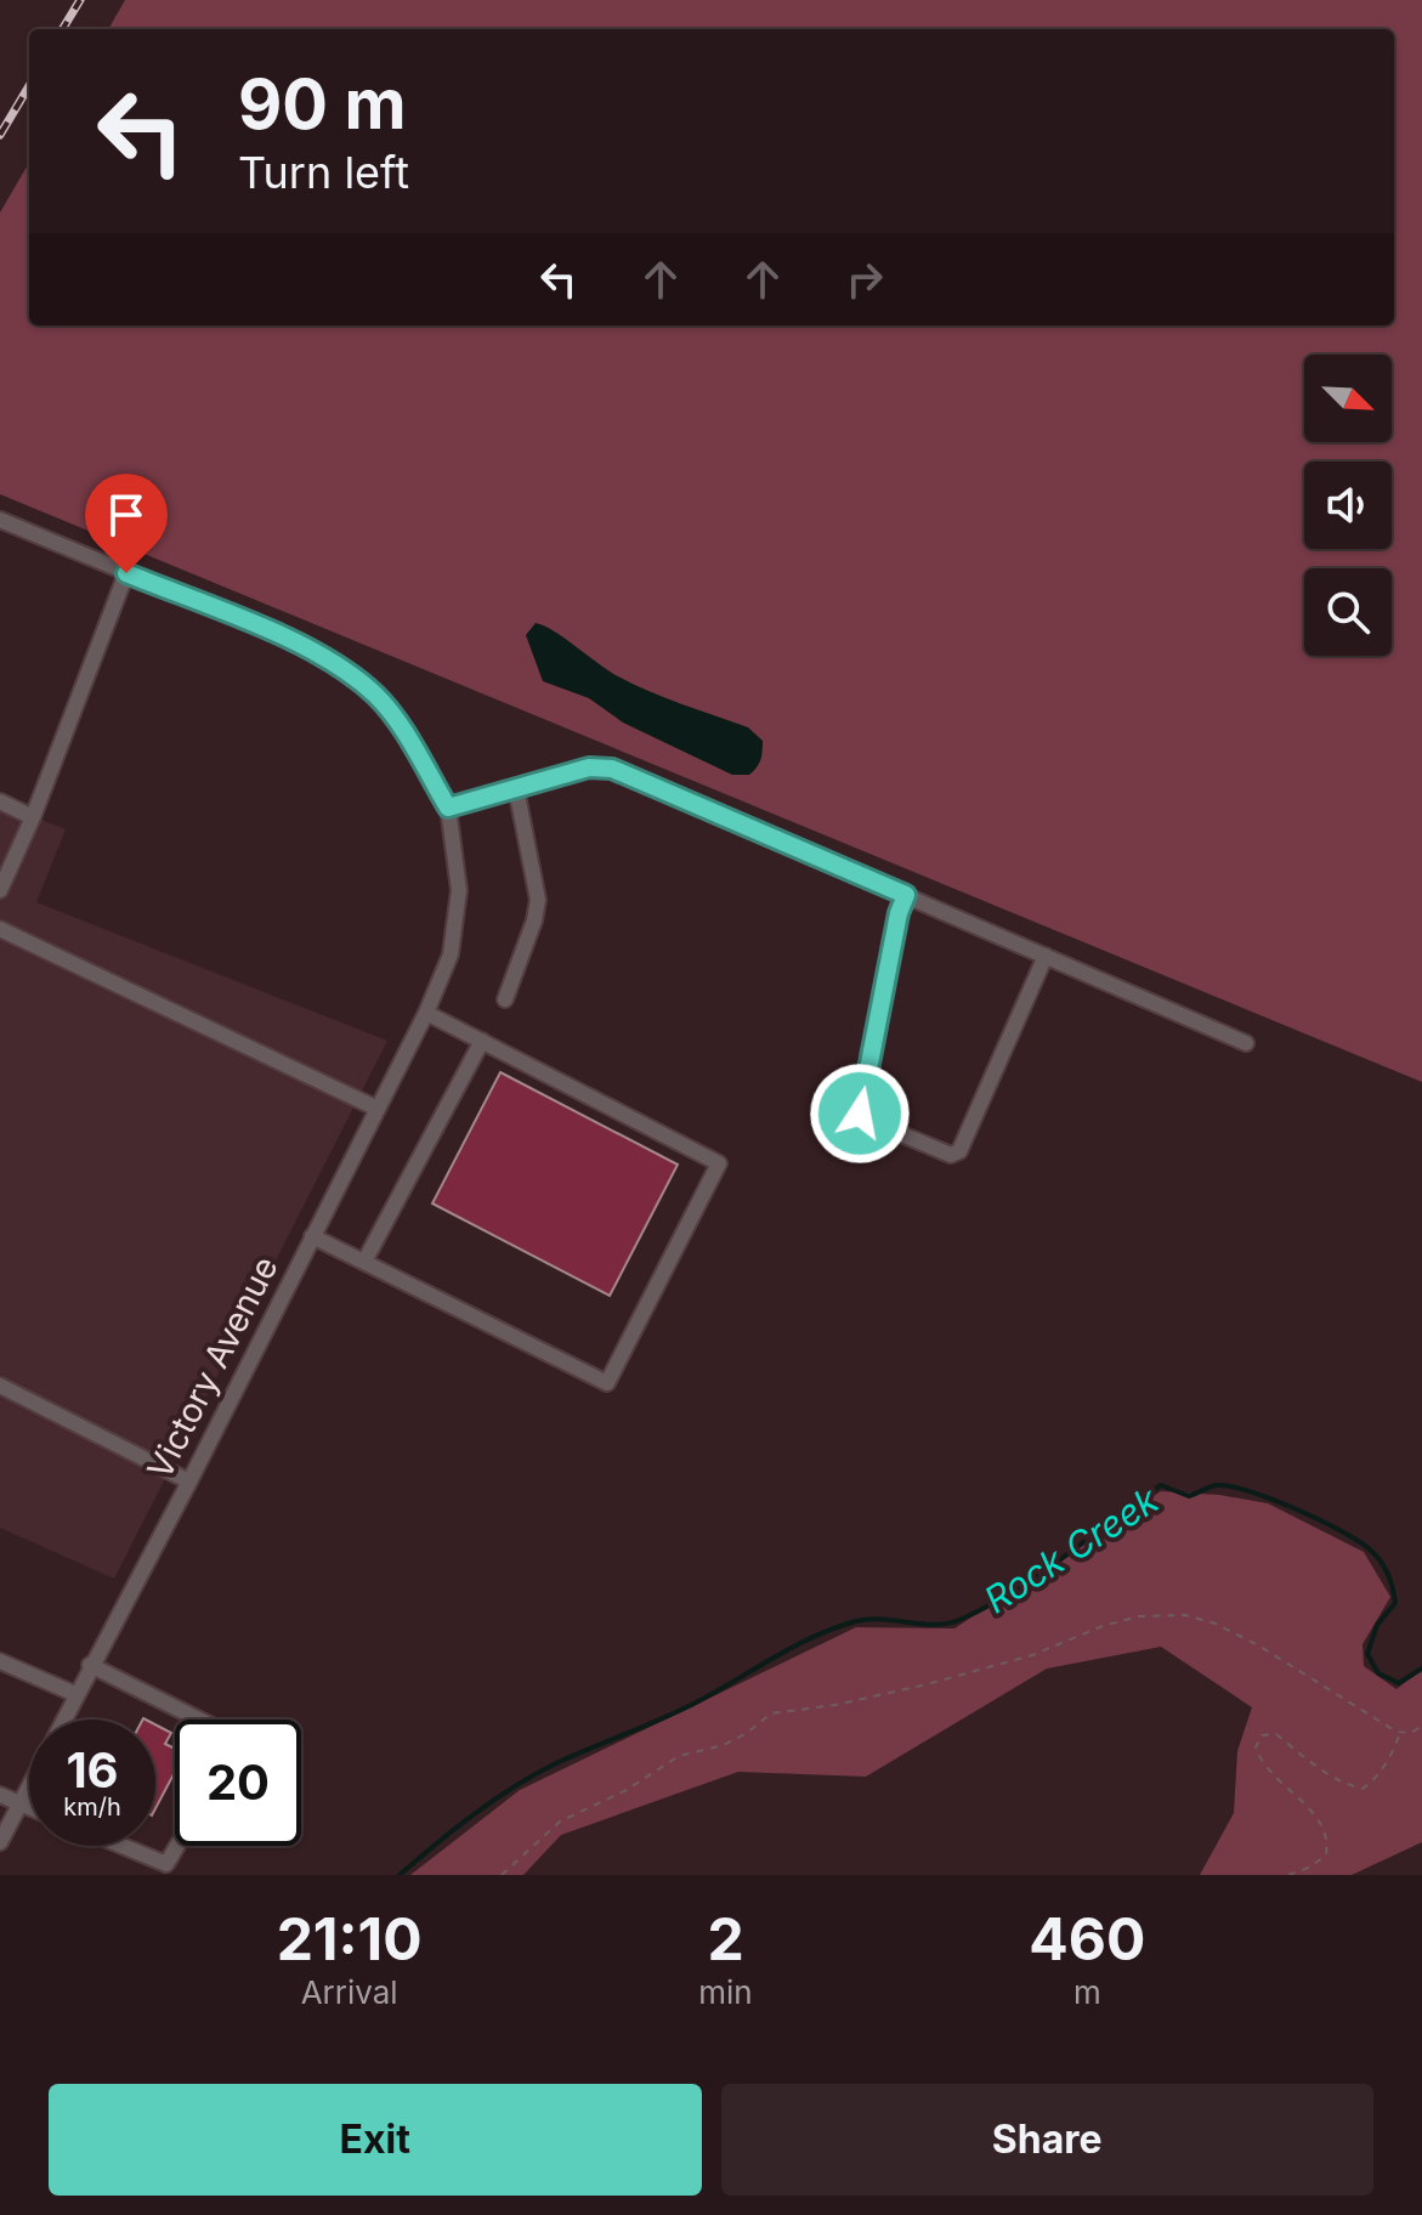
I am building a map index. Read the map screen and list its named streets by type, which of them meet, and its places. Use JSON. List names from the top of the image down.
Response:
{
  "streets": {
    "street": ["Victory Avenue"]
  },
  "water": ["Rock Creek"],
  "north": "bottom right",
  "page": {
    "turn": ["90 m", "Turn left"],
    "speed": "16 km/h",
    "limit": "20",
    "eta": [
      "21:10",
      "Arrival",
      "2",
      "min",
      "460",
      "m"
    ],
    "buttons": ["Exit", "Share"]
  }
}
